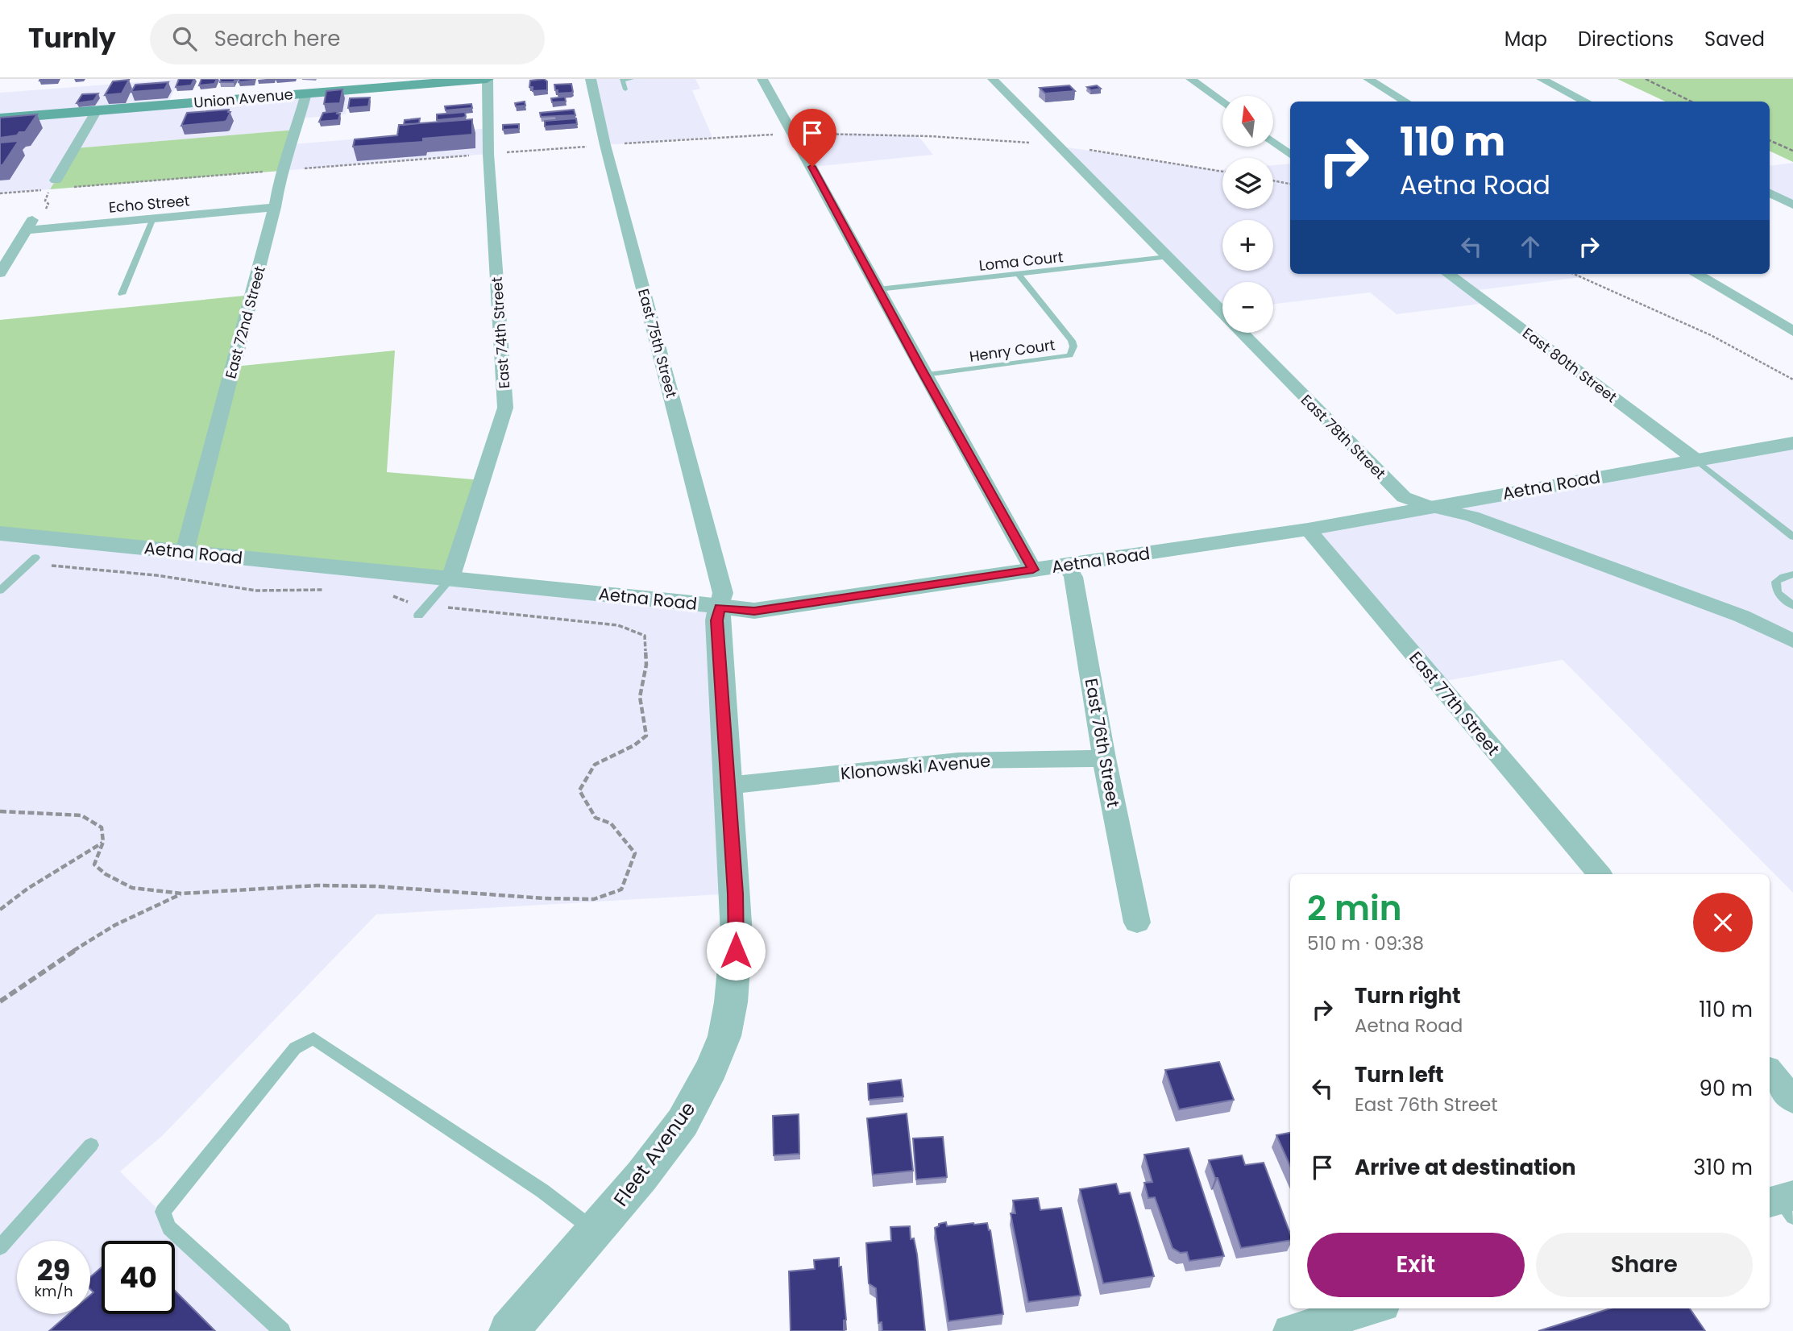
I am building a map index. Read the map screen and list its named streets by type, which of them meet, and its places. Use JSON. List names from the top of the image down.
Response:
{
  "streets": {
    "main road": ["Union Avenue"],
    "street": [
      "Echo Street",
      "East 72nd Street",
      "East 74th Street",
      "East 75th Street",
      "East 80th Street",
      "East 78th Street",
      "Aetna Road",
      "East 77th Street",
      "East 76th Street",
      "Klonowski Avenue",
      "Fleet Avenue"
    ],
    "lane": ["Loma Court", "Henry Court"]
  },
  "crossings": [
    ["Union Avenue", "East 72nd Street"],
    ["Union Avenue", "East 74th Street"],
    ["Echo Street", "East 72nd Street"],
    ["Loma Court", "Henry Court"],
    ["Loma Court", "East 78th Street"],
    ["East 72nd Street", "Aetna Road"],
    ["East 74th Street", "Aetna Road"],
    ["East 75th Street", "Aetna Road"],
    ["East 75th Street", "Fleet Avenue"],
    ["East 80th Street", "Aetna Road"],
    ["East 78th Street", "Aetna Road"],
    ["Aetna Road", "East 77th Street"],
    ["Aetna Road", "East 76th Street"],
    ["Aetna Road", "Fleet Avenue"],
    ["East 76th Street", "Klonowski Avenue"],
    ["Klonowski Avenue", "Fleet Avenue"]
  ],
  "north": "top",
  "page": {
    "header": "Turnly",
    "search": "Search here",
    "nav": ["Map", "Directions", "Saved"],
    "map_buttons": ["+", "−"],
    "turn": ["110 m", "Aetna Road"],
    "heading": ["2 min", "510 m · 09:38"],
    "list": [
      {
        "name": "Turn right",
        "note": "Aetna Road",
        "value": "110 m"
      },
      {
        "name": "Turn left",
        "note": "East 76th Street",
        "value": "90 m"
      },
      {
        "name": "Arrive at destination",
        "value": "310 m"
      }
    ],
    "buttons": ["Exit", "Share"],
    "speed": "29 km/h",
    "limit": "40"
  }
}
